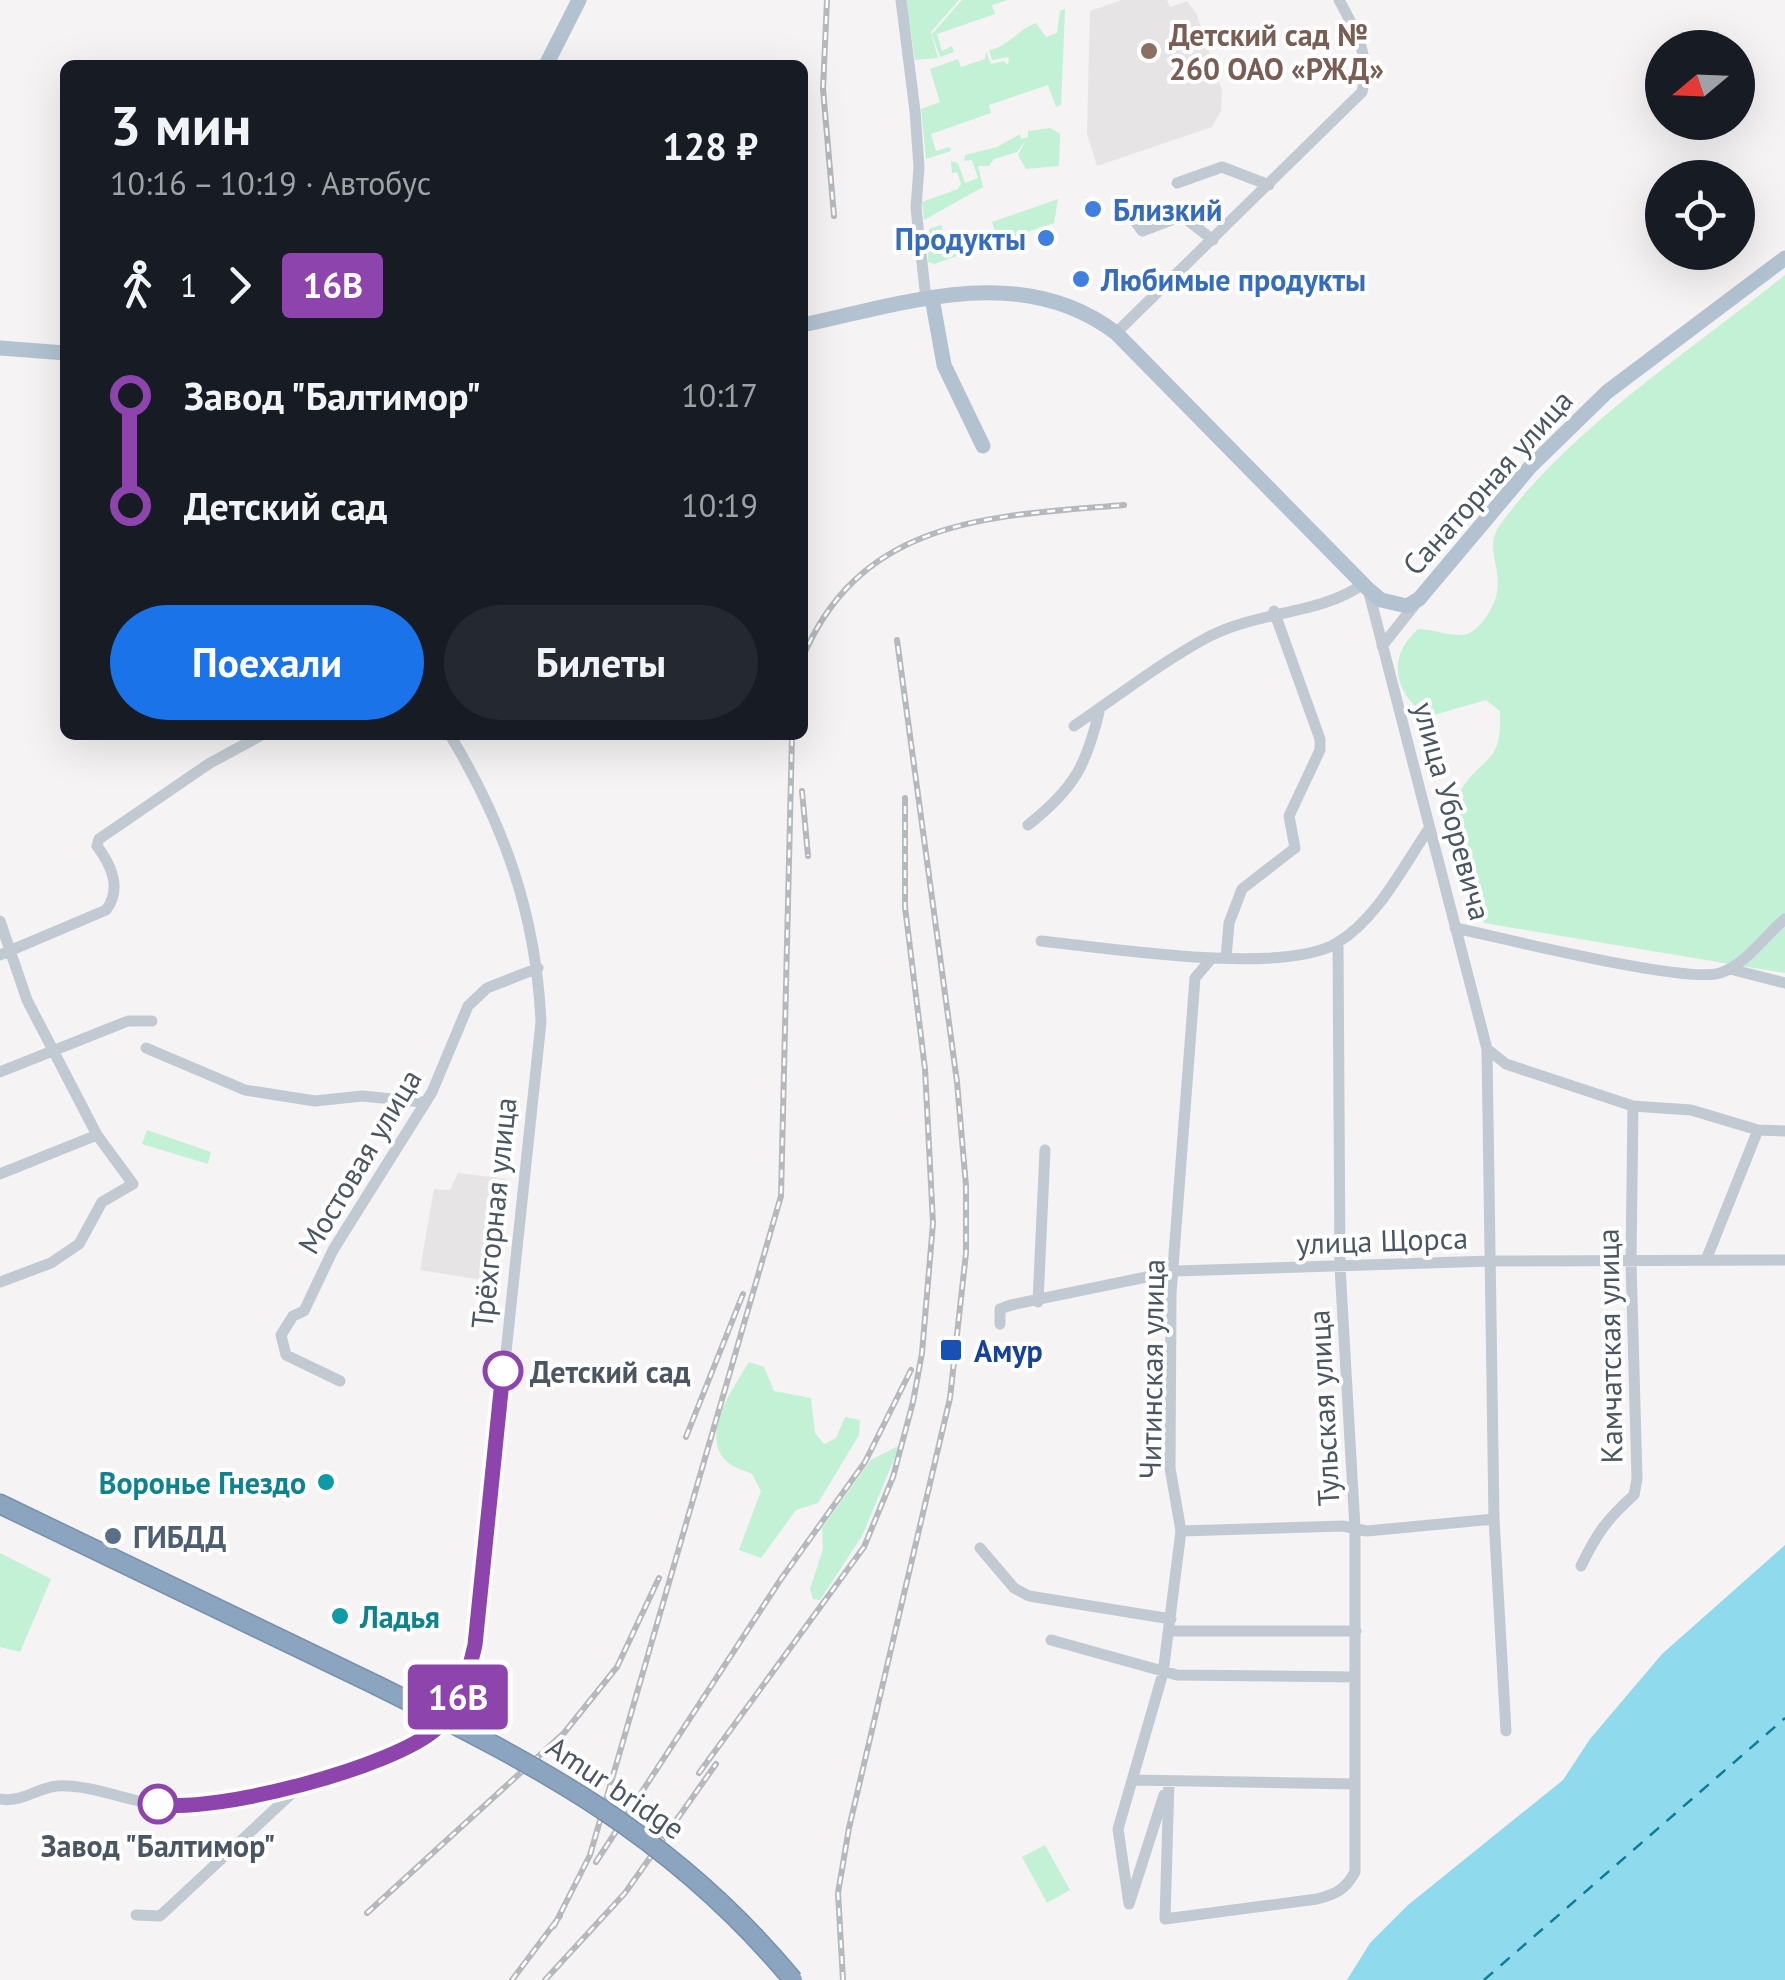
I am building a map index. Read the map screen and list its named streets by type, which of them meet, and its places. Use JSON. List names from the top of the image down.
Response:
{
  "streets": {
    "highway": ["Amur bridge"],
    "main road": ["Санаторная улица"],
    "street": [
      "улица Уборевича",
      "Мостовая улица",
      "Трёхгорная улица",
      "улица Щорса",
      "Камчатская улица",
      "Читинская улица",
      "Тульская улица"
    ]
  },
  "crossings": [
    ["Санаторная улица", "улица Уборевича"],
    ["улица Уборевича", "улица Щорса"],
    ["Мостовая улица", "Трёхгорная улица"],
    ["улица Щорса", "Камчатская улица"],
    ["улица Щорса", "Читинская улица"],
    ["улица Щорса", "Тульская улица"],
    ["Читинская улица", "Тульская улица"]
  ],
  "places": {
    "other": [
      "Детский сад № 260 ОАО «РЖД»",
      "Близкий",
      "Продукты",
      "Любимые продукты",
      "Детский сад",
      "Воронье Гнездо",
      "ГИБДД",
      "Ладья",
      "Завод \"Балтимор\""
    ],
    "transit": ["Амур"]
  },
  "lines": ["bus line 16В"],
  "north": "left",
  "page": {
    "on_map": "16В",
    "heading": ["3 мин", "10:16 – 10:19 · Автобус", "128 ₽"],
    "legs": ["1", "16В"],
    "list": [
      {
        "name": "Завод \"Балтимор\"",
        "value": "10:17"
      },
      {
        "name": "Детский сад",
        "value": "10:19"
      }
    ],
    "buttons": ["Поехали", "Билеты"]
  }
}
